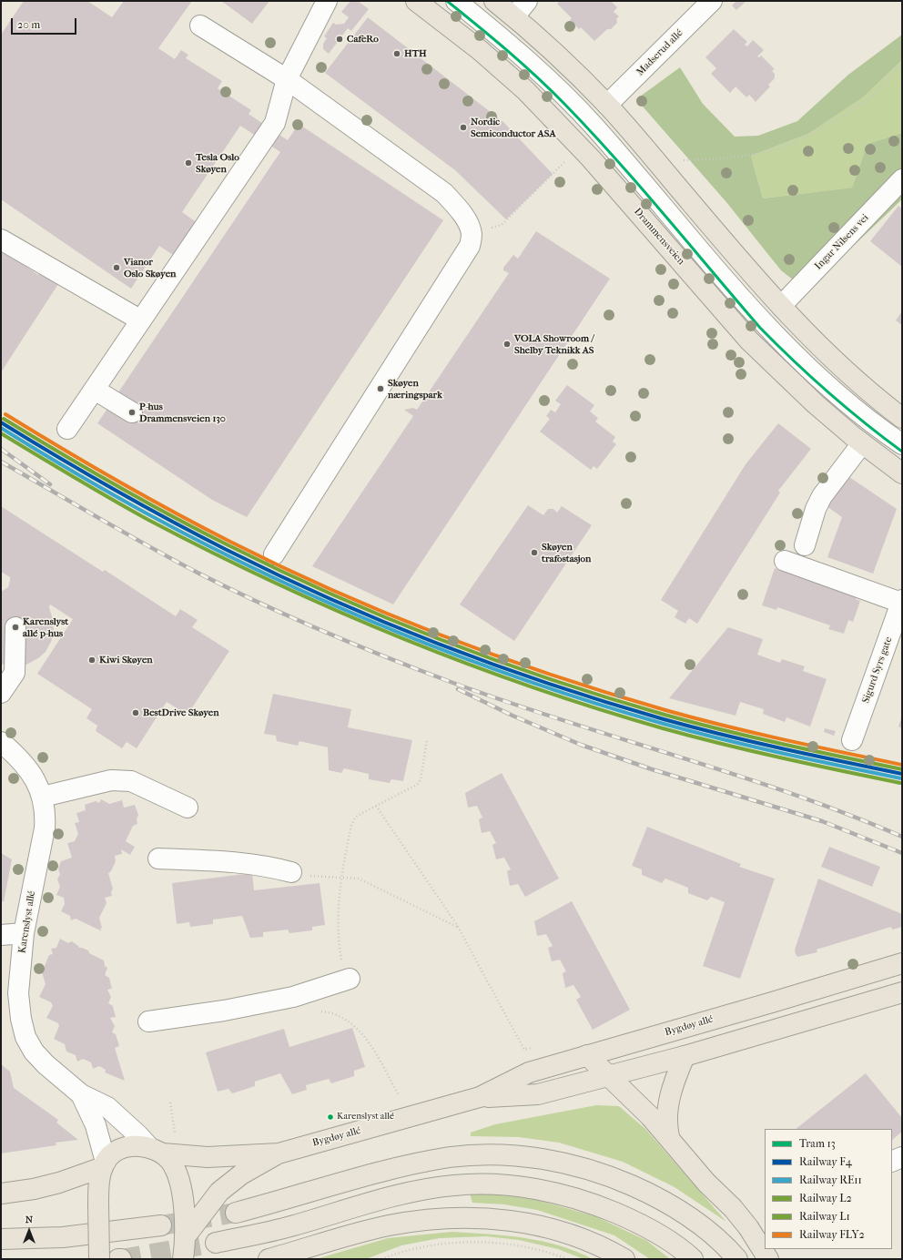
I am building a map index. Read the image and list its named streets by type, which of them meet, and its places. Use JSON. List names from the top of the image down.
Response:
{
  "streets": {
    "main road": ["Drammensveien", "Bygdøy allé"],
    "street": [
      "Madserud allé",
      "Ingar Nilsens vei",
      "Sigurd Syrs gate",
      "Karenslyst allé"
    ]
  },
  "crossings": [
    ["Karenslyst allé", "Bygdøy allé"]
  ],
  "places": [
    "CafeRo",
    "HTH",
    "Nordic Semiconductor ASA",
    "Tesla Oslo Skøyen",
    "Vianor Oslo Skøyen",
    "VOLA Showroom / Shelby Teknikk AS",
    "Skøyen næringspark",
    "P-hus Drammensveien 130",
    "Skøyen trafostasjon",
    "Karenslyst allé p-hus",
    "Kiwi Skøyen",
    "BestDrive Skøyen",
    "Karenslyst allé"
  ],
  "lines": [
    "tram line 13",
    "rail line FLY2",
    "rail line L2",
    "rail line F4",
    "rail line RE11",
    "rail line L1"
  ],
  "legend": [
    "Tram 13",
    "Railway F4",
    "Railway RE11",
    "Railway L2",
    "Railway L1",
    "Railway FLY2"
  ],
  "scale_bar": "20 m",
  "north": "top"
}
